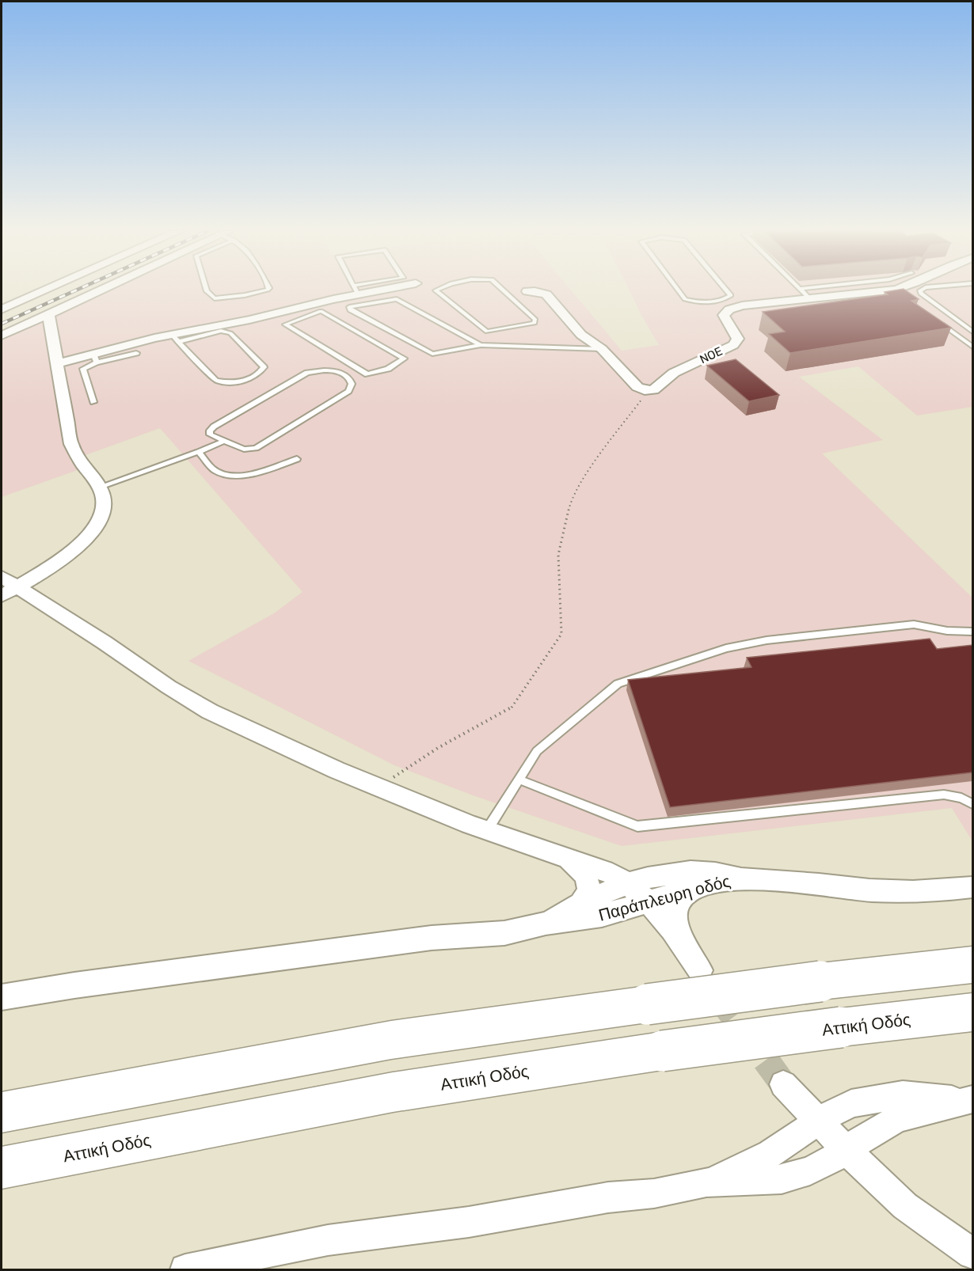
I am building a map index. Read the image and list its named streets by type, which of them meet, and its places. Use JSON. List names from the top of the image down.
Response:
{
  "streets": {
    "highway": ["Αττική Οδός"],
    "street": ["NOE", "Παράπλευρη οδός"]
  }
}
